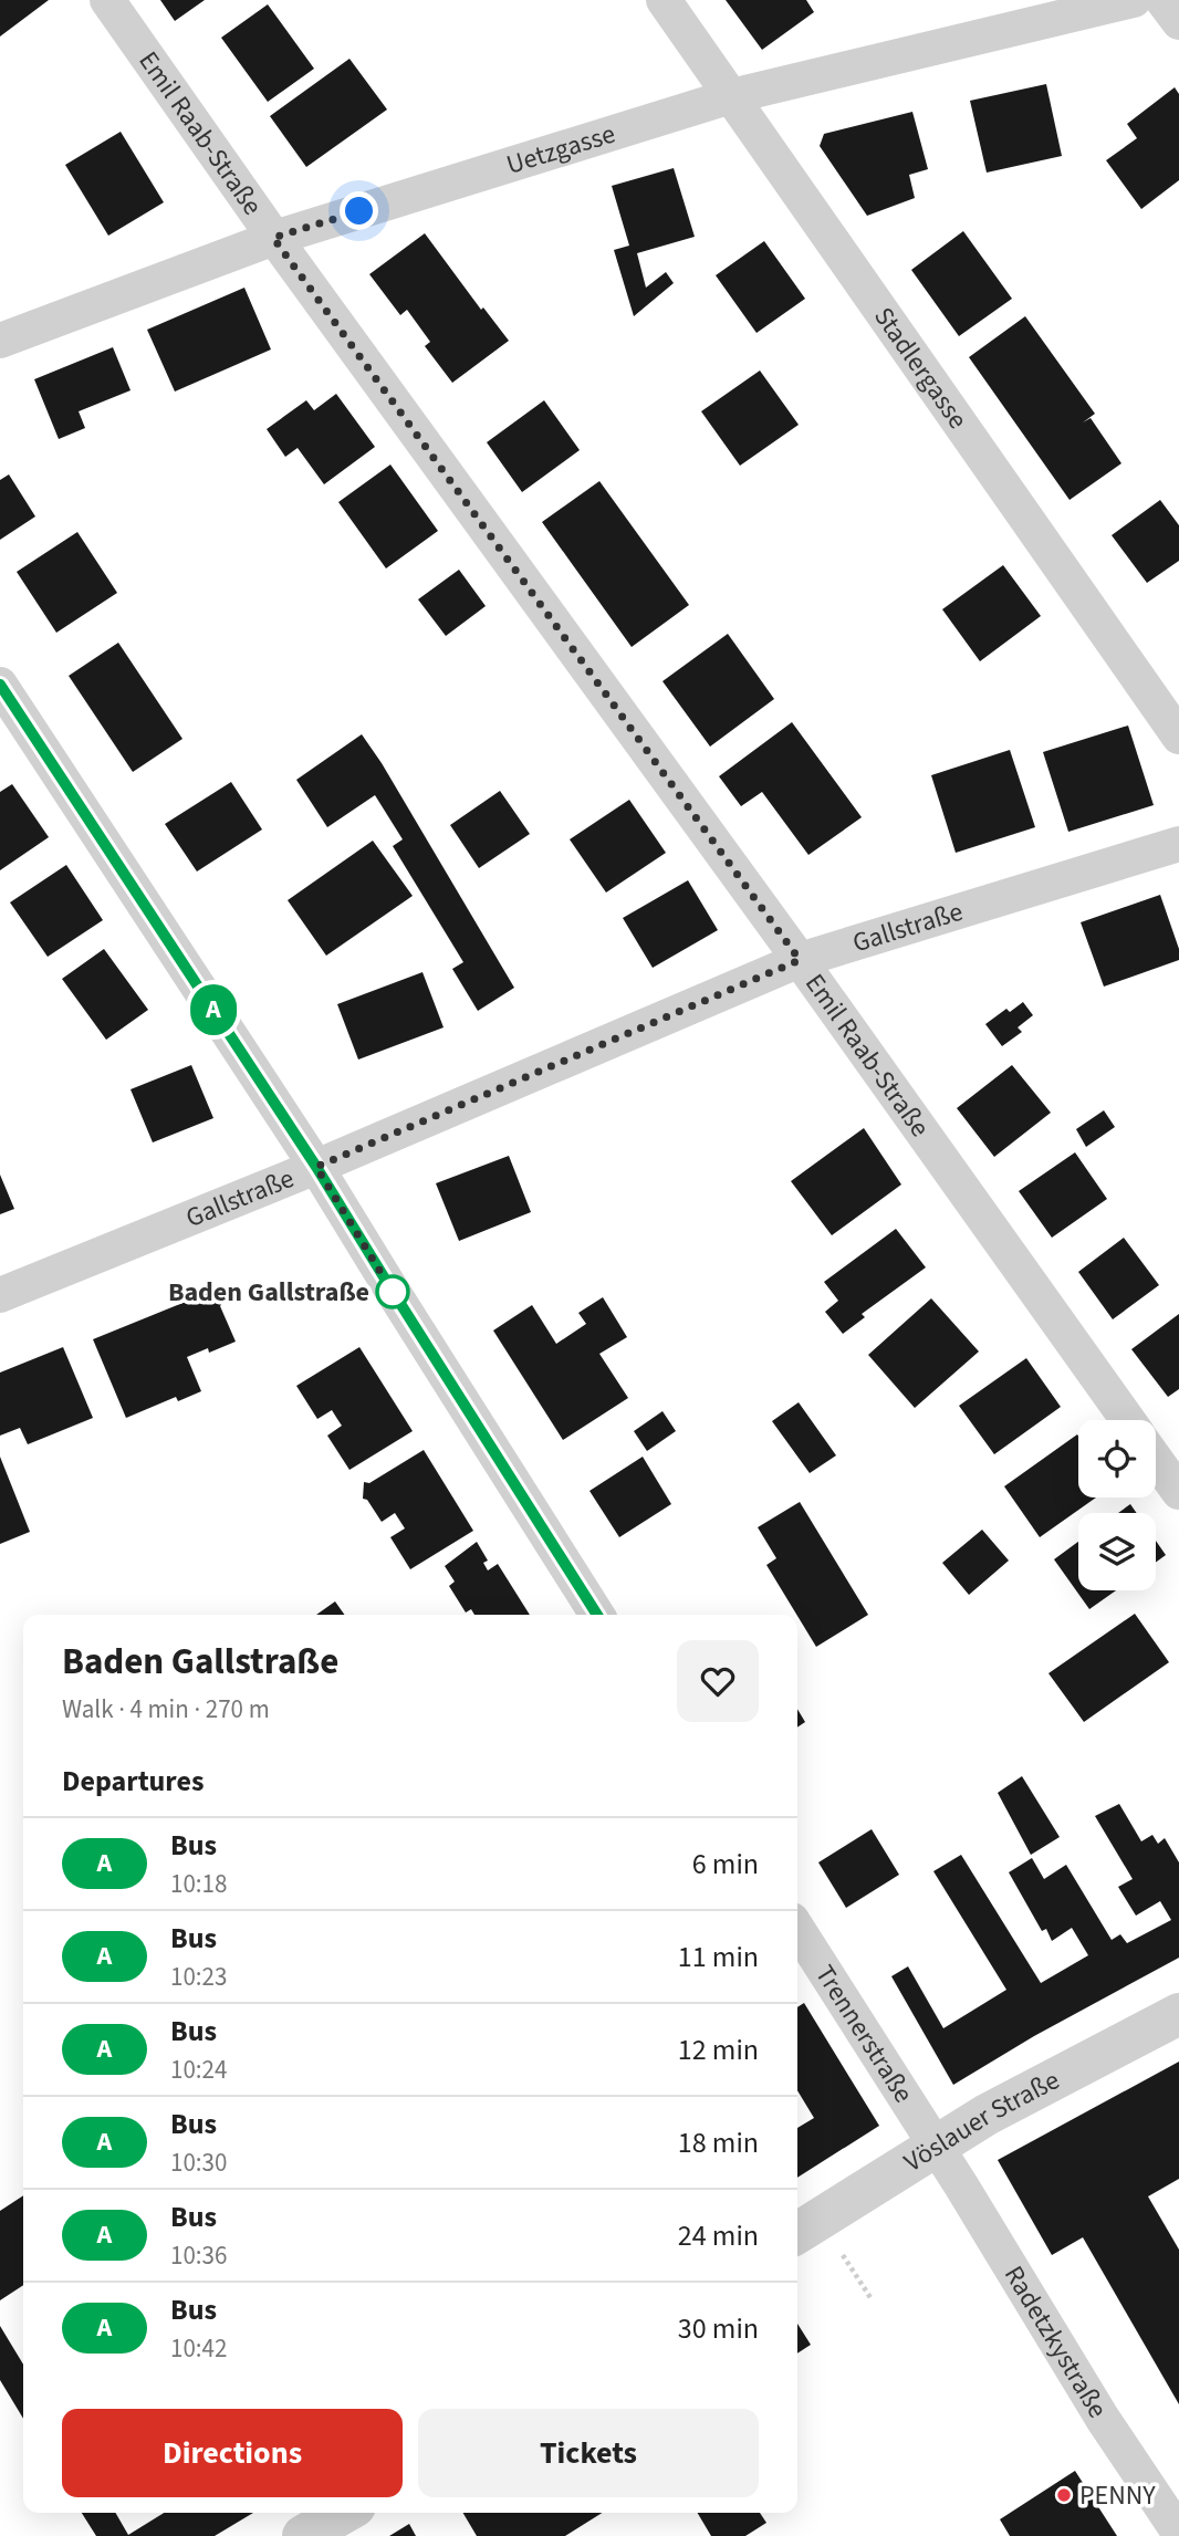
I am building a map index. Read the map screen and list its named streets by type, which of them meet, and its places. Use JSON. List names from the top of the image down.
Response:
{
  "streets": {
    "street": [
      "Emil Raab-Straße",
      "Uetzgasse",
      "Stadlergasse",
      "Gallstraße",
      "Trennerstraße",
      "Vöslauer Straße",
      "Radetzkystraße"
    ]
  },
  "crossings": [
    ["Emil Raab-Straße", "Uetzgasse"],
    ["Emil Raab-Straße", "Gallstraße"],
    ["Uetzgasse", "Stadlergasse"],
    ["Trennerstraße", "Vöslauer Straße"],
    ["Trennerstraße", "Radetzkystraße"],
    ["Vöslauer Straße", "Radetzkystraße"]
  ],
  "places": ["Baden Gallstraße", "PENNY"],
  "lines": ["bus line A"],
  "page": {
    "on_map": "A",
    "heading": [
      ["Baden Gallstraße", "Walk · 4 min · 270 m"],
      "Departures"
    ],
    "list": [
      {
        "mark": "A",
        "name": "Bus",
        "note": "10:18",
        "value": "6 min"
      },
      {
        "mark": "A",
        "name": "Bus",
        "note": "10:23",
        "value": "11 min"
      },
      {
        "mark": "A",
        "name": "Bus",
        "note": "10:24",
        "value": "12 min"
      },
      {
        "mark": "A",
        "name": "Bus",
        "note": "10:30",
        "value": "18 min"
      },
      {
        "mark": "A",
        "name": "Bus",
        "note": "10:36",
        "value": "24 min"
      },
      {
        "mark": "A",
        "name": "Bus",
        "note": "10:42",
        "value": "30 min"
      }
    ],
    "buttons": ["Directions", "Tickets"]
  }
}
